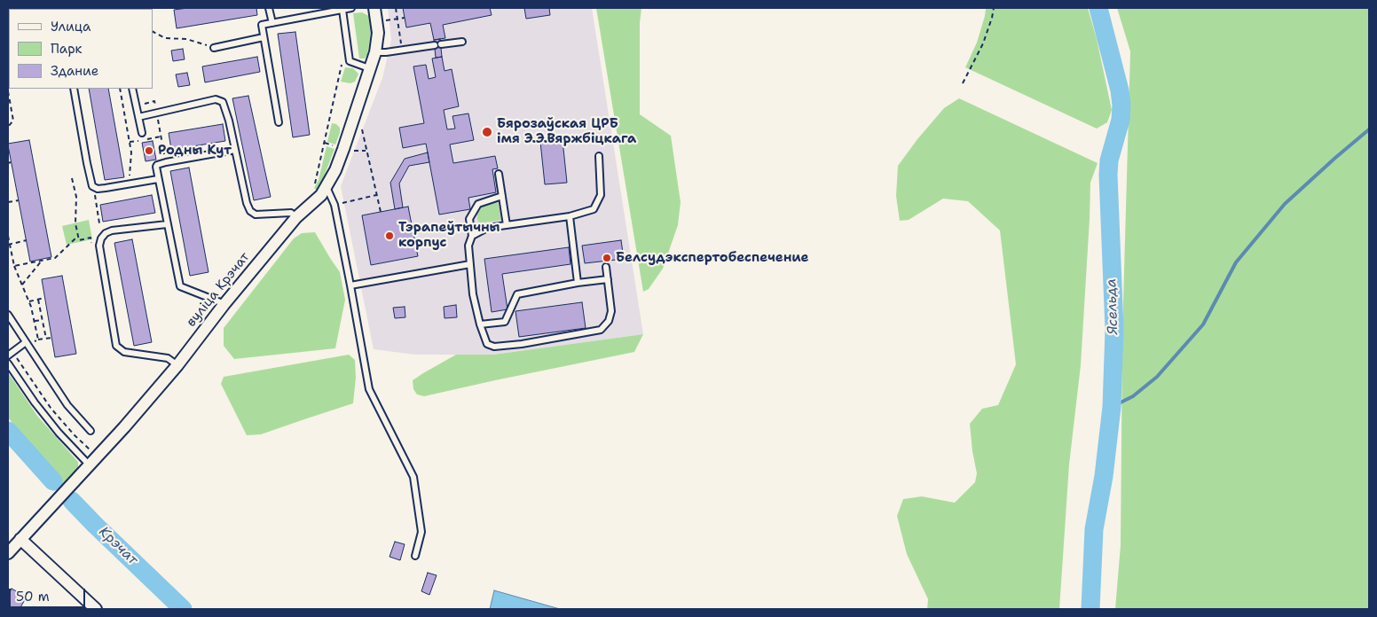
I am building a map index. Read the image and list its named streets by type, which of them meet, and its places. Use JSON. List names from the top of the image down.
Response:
{
  "streets": {
    "street": ["вуліца Крэчат"]
  },
  "water": ["Ясельда", "Крэчат"],
  "places": [
    "Бярозаўская ЦРБ імя Э.Э.Вяржбіцкага",
    "Родны Кут",
    "Тэрапеўтычны корпус",
    "Белсудэкспертобеспечение"
  ],
  "legend": ["Улица", "Парк", "Здание"],
  "scale_bar": "50 m"
}
